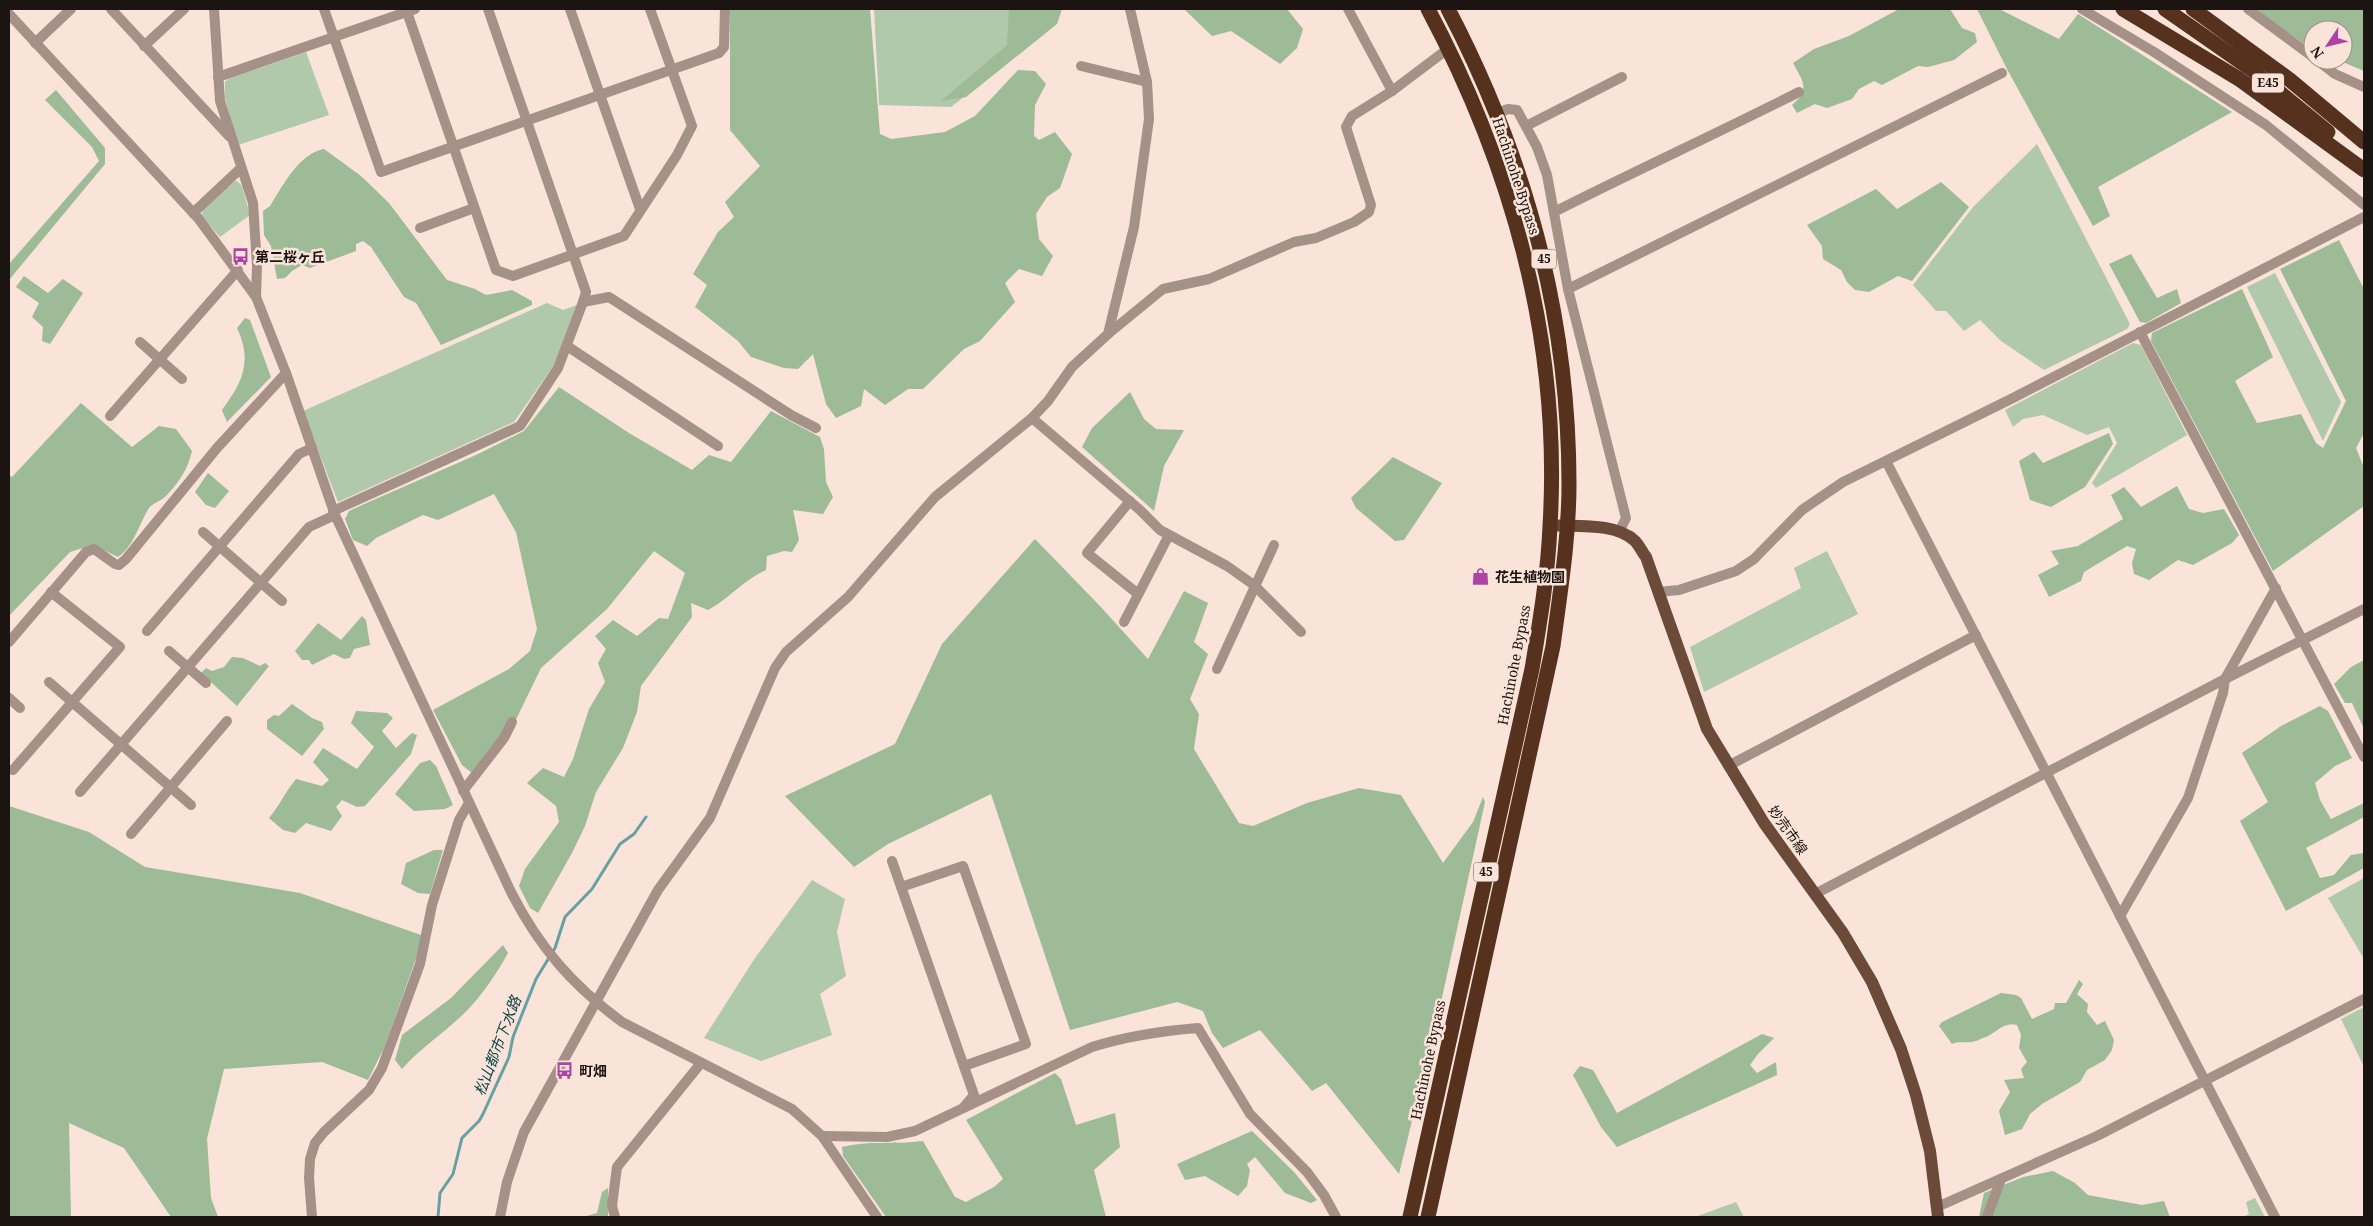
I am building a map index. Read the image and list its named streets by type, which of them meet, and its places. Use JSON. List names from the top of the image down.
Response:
{
  "streets": {
    "highway": ["E45", "Hachinohe Bypass", "45"],
    "main road": ["妙売市線"]
  },
  "crossings": [
    ["Hachinohe Bypass", "妙売市線"]
  ],
  "water": ["松山都市下水路"],
  "places": {
    "bus stop": ["第二桜ヶ丘", "町畑"],
    "shop": ["花生植物園"]
  },
  "north": "bottom left"
}
